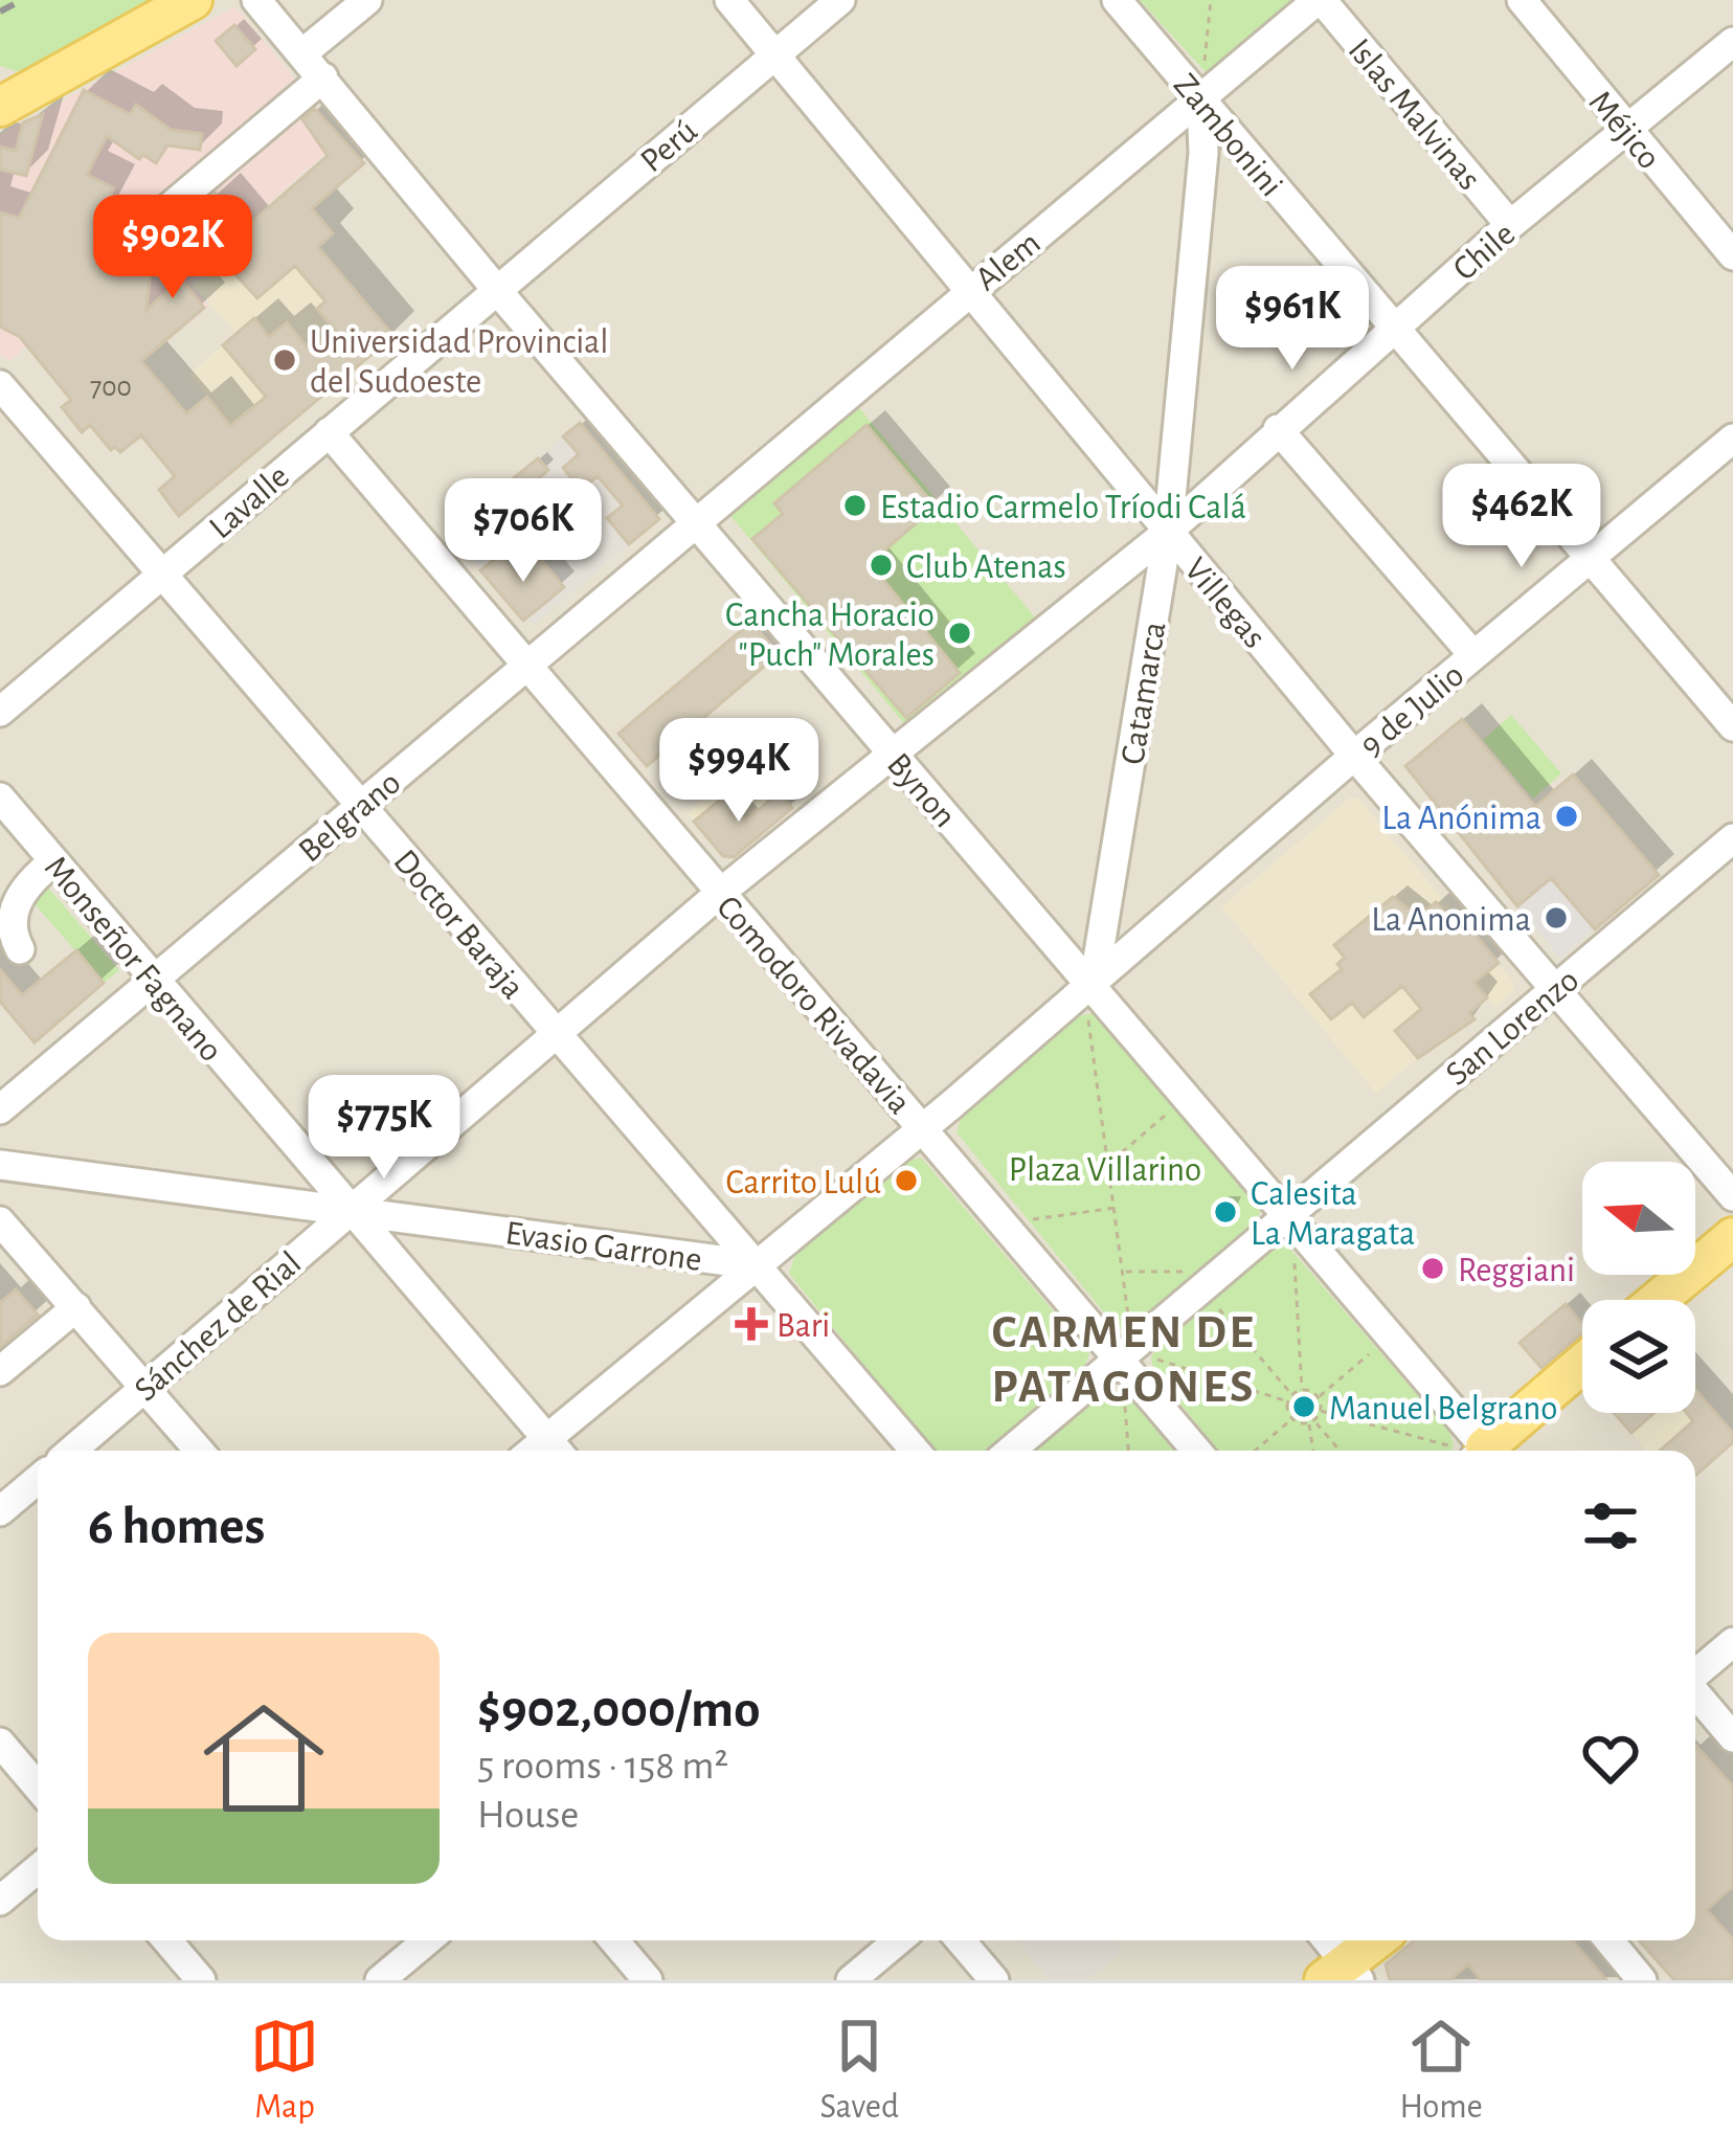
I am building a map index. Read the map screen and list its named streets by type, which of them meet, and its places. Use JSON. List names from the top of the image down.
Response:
{
  "streets": {
    "street": [
      "Islas Malvinas",
      "Méjico",
      "Zambonini",
      "Perú",
      "Chile",
      "Alem",
      "Lavalle",
      "Villegas",
      "Catamarca",
      "9 de Julio",
      "Bynon",
      "Belgrano",
      "Doctor Baraja",
      "Monseñor Fagnano",
      "Comodoro Rivadavia",
      "San Lorenzo",
      "Evasio Garrone",
      "Sánchez de Rial"
    ]
  },
  "crossings": [
    ["Islas Malvinas", "Chile"],
    ["Islas Malvinas", "Alem"],
    ["Méjico", "Chile"],
    ["Zambonini", "Chile"],
    ["Zambonini", "Alem"],
    ["Zambonini", "Catamarca"],
    ["Zambonini", "9 de Julio"],
    ["Perú", "Lavalle"],
    ["Perú", "Villegas"],
    ["Perú", "Bynon"],
    ["Chile", "Villegas"],
    ["Chile", "Catamarca"],
    ["Chile", "Bynon"],
    ["Chile", "Sánchez de Rial"],
    ["Alem", "Villegas"],
    ["Alem", "Catamarca"],
    ["Alem", "Bynon"],
    ["Alem", "Belgrano"],
    ["Lavalle", "Bynon"],
    ["Lavalle", "Doctor Baraja"],
    ["Lavalle", "Comodoro Rivadavia"],
    ["Villegas", "Catamarca"],
    ["Villegas", "9 de Julio"],
    ["Villegas", "San Lorenzo"],
    ["Catamarca", "9 de Julio"],
    ["Catamarca", "Bynon"],
    ["9 de Julio", "Bynon"],
    ["9 de Julio", "Doctor Baraja"],
    ["9 de Julio", "Monseñor Fagnano"],
    ["9 de Julio", "Comodoro Rivadavia"],
    ["9 de Julio", "Evasio Garrone"],
    ["Bynon", "Belgrano"],
    ["Bynon", "San Lorenzo"],
    ["Bynon", "Sánchez de Rial"],
    ["Belgrano", "Doctor Baraja"],
    ["Belgrano", "Monseñor Fagnano"],
    ["Belgrano", "Comodoro Rivadavia"],
    ["Doctor Baraja", "Evasio Garrone"],
    ["Doctor Baraja", "Sánchez de Rial"],
    ["Monseñor Fagnano", "Evasio Garrone"],
    ["Monseñor Fagnano", "Sánchez de Rial"],
    ["Comodoro Rivadavia", "San Lorenzo"],
    ["Comodoro Rivadavia", "Sánchez de Rial"],
    ["Evasio Garrone", "Sánchez de Rial"]
  ],
  "districts": ["CARMEN DE PATAGONES"],
  "parks": ["Plaza Villarino"],
  "places": {
    "other": [
      "Universidad Provincial del Sudoeste",
      "Estadio Carmelo Tríodi Calá",
      "Club Atenas",
      "Cancha Horacio \"Puch\" Morales",
      "La Anónima",
      "La Anonima",
      "Carrito Lulú",
      "Calesita La Maragata",
      "Reggiani",
      "Manuel Belgrano"
    ],
    "health": ["Bari"]
  },
  "house_numbers": ["700"],
  "north": "left",
  "page": {
    "price": [
      "$902K",
      "$961K",
      "$462K",
      "$706K",
      "$994K",
      "$775K"
    ],
    "heading": "6 homes",
    "list": [
      {
        "name": "$902,000/mo",
        "note": "5 rooms · 158 m² · House"
      }
    ],
    "tabs": ["Map", "Saved", "Home"]
  }
}
